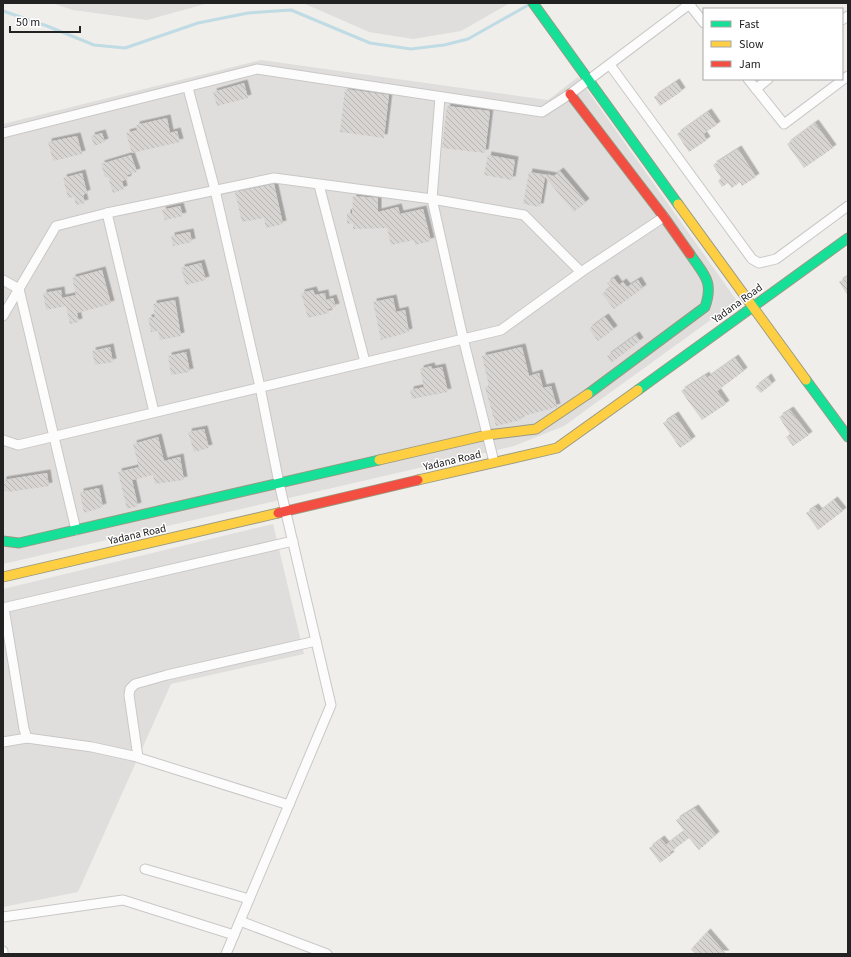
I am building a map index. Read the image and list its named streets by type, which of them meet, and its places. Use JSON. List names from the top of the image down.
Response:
{
  "streets": {
    "street": ["Yadana Road"]
  },
  "legend": ["Fast", "Slow", "Jam"],
  "scale_bar": "50 m"
}
